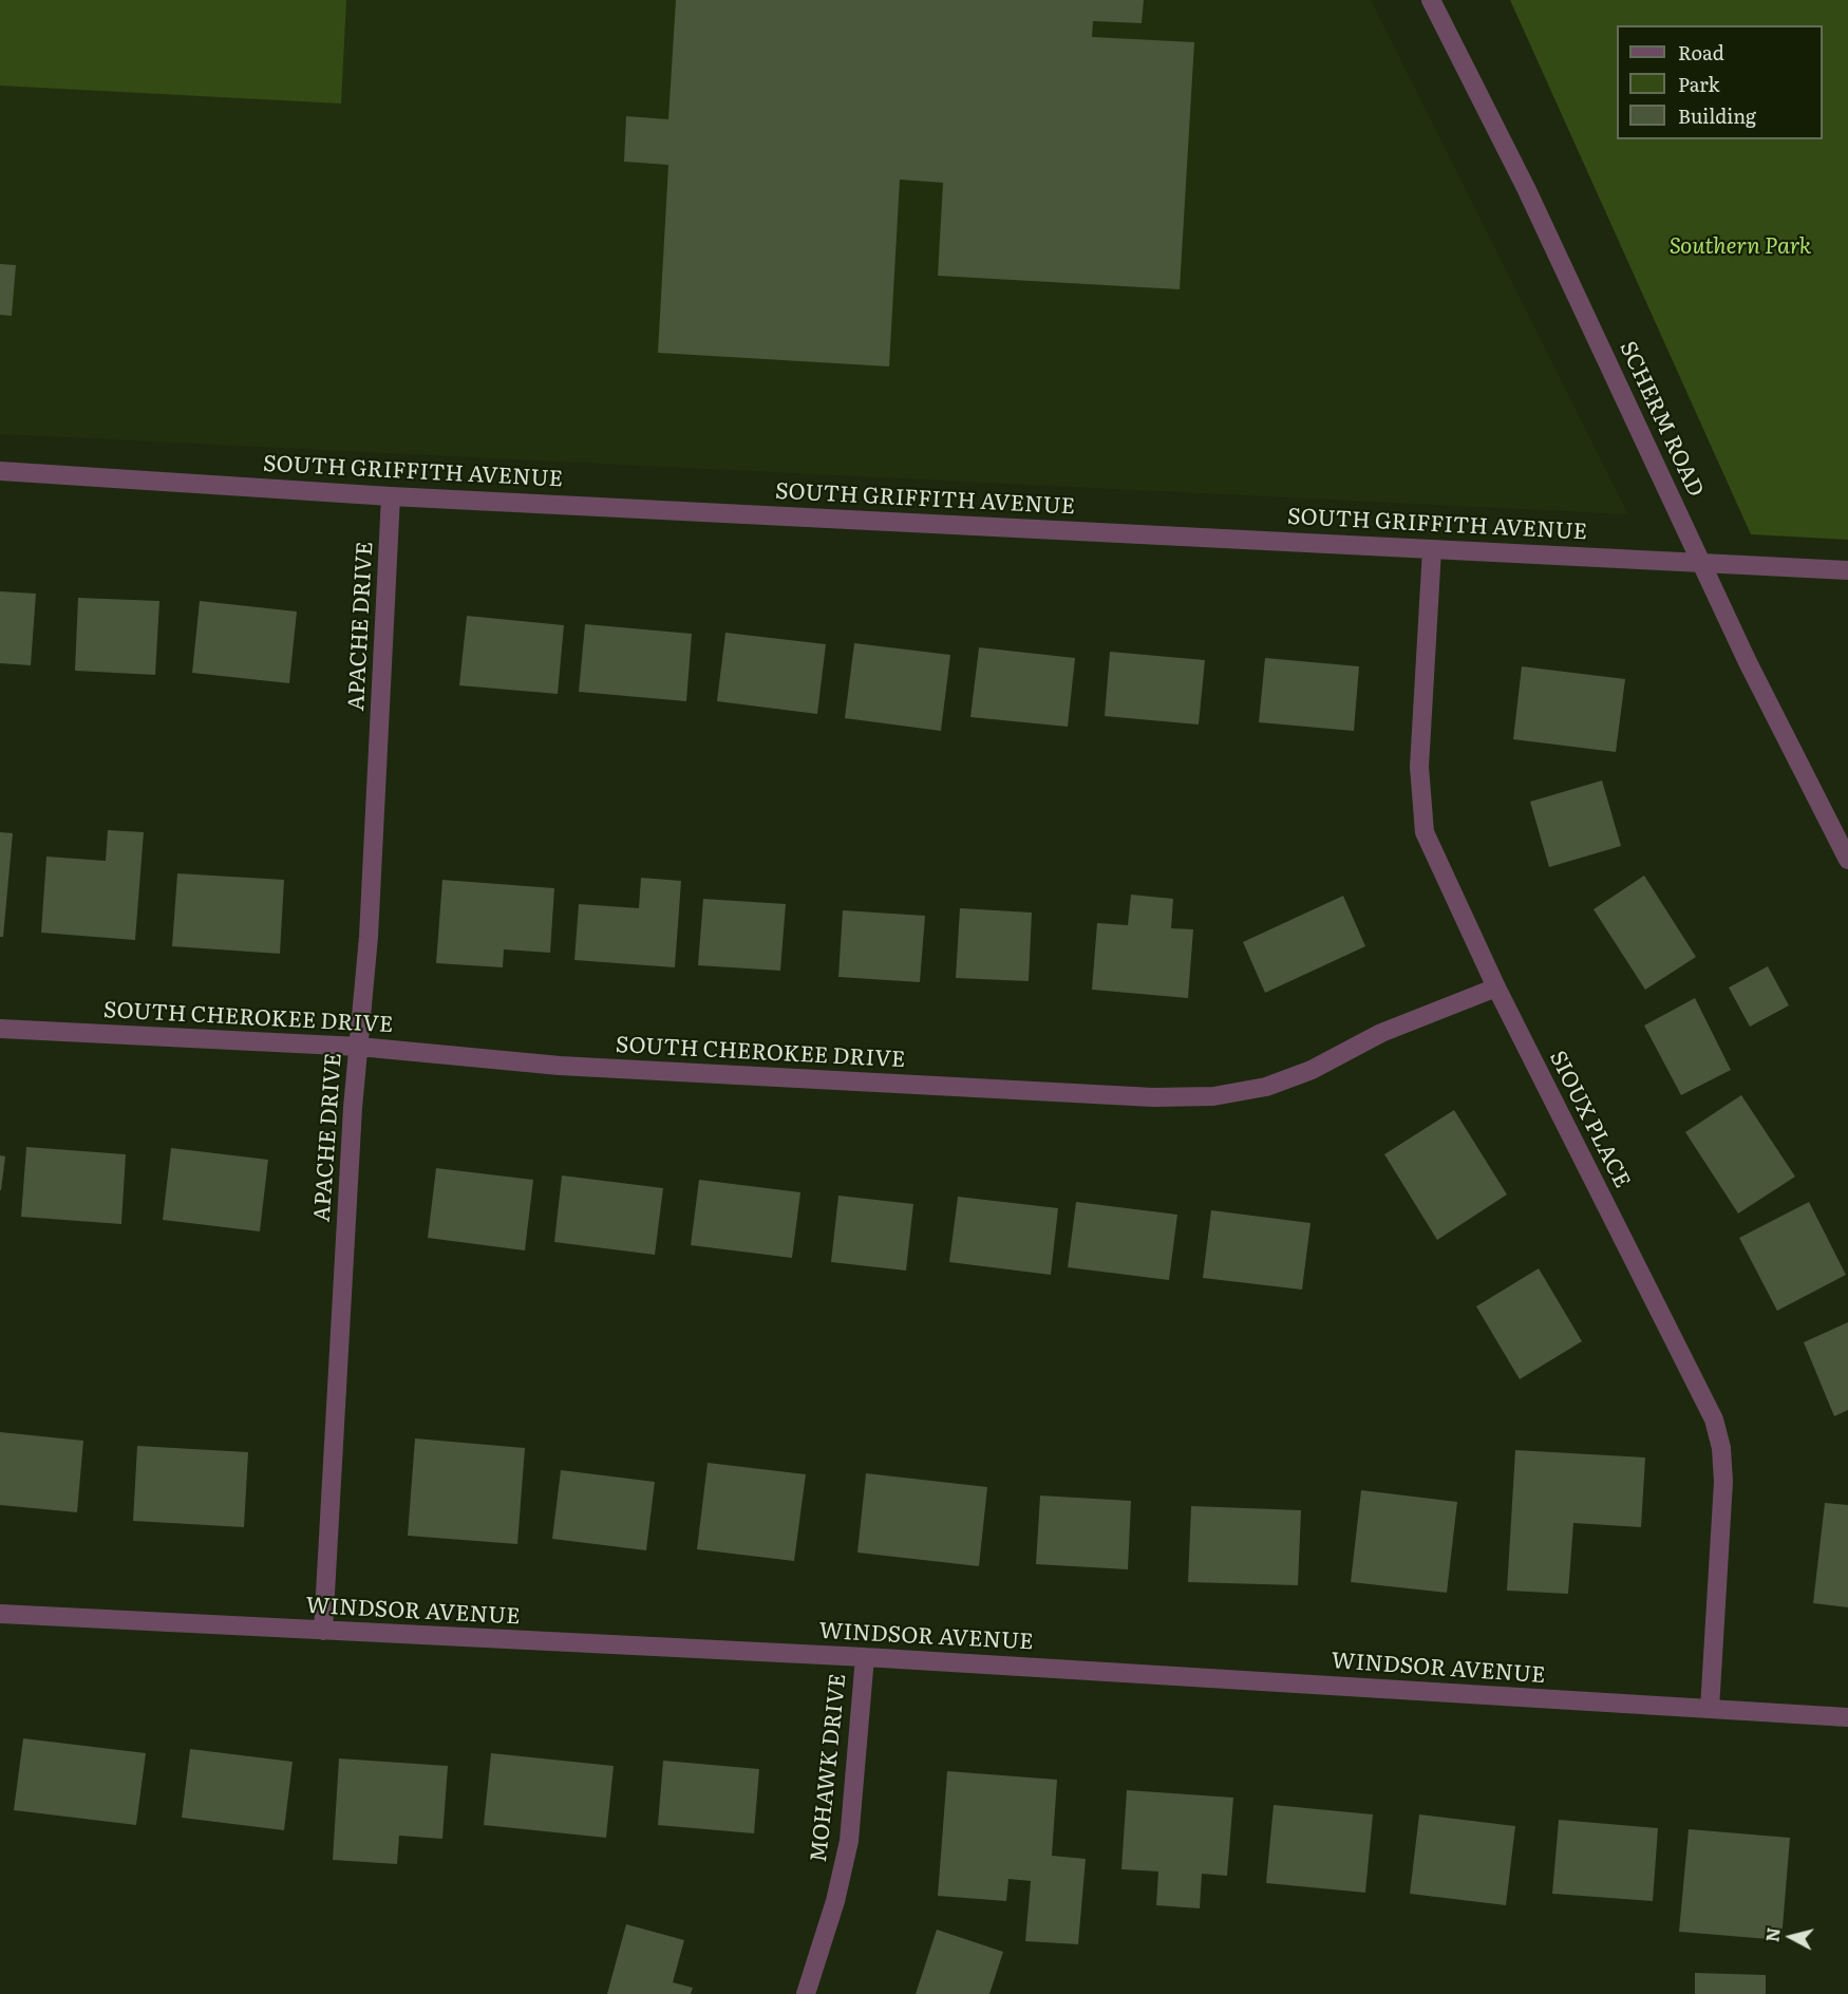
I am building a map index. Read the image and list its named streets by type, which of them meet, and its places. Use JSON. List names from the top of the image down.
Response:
{
  "streets": {
    "street": [
      "SCHERM ROAD",
      "SOUTH GRIFFITH AVENUE",
      "APACHE DRIVE",
      "SOUTH CHEROKEE DRIVE",
      "SIOUX PLACE",
      "WINDSOR AVENUE",
      "MOHAWK DRIVE"
    ]
  },
  "crossings": [
    ["SCHERM ROAD", "SOUTH GRIFFITH AVENUE"],
    ["SOUTH GRIFFITH AVENUE", "APACHE DRIVE"],
    ["SOUTH GRIFFITH AVENUE", "SIOUX PLACE"],
    ["APACHE DRIVE", "SOUTH CHEROKEE DRIVE"],
    ["APACHE DRIVE", "WINDSOR AVENUE"],
    ["SOUTH CHEROKEE DRIVE", "SIOUX PLACE"],
    ["SIOUX PLACE", "WINDSOR AVENUE"],
    ["WINDSOR AVENUE", "MOHAWK DRIVE"]
  ],
  "parks": ["Southern Park"],
  "legend": ["Road", "Park", "Building"],
  "north": "left"
}
